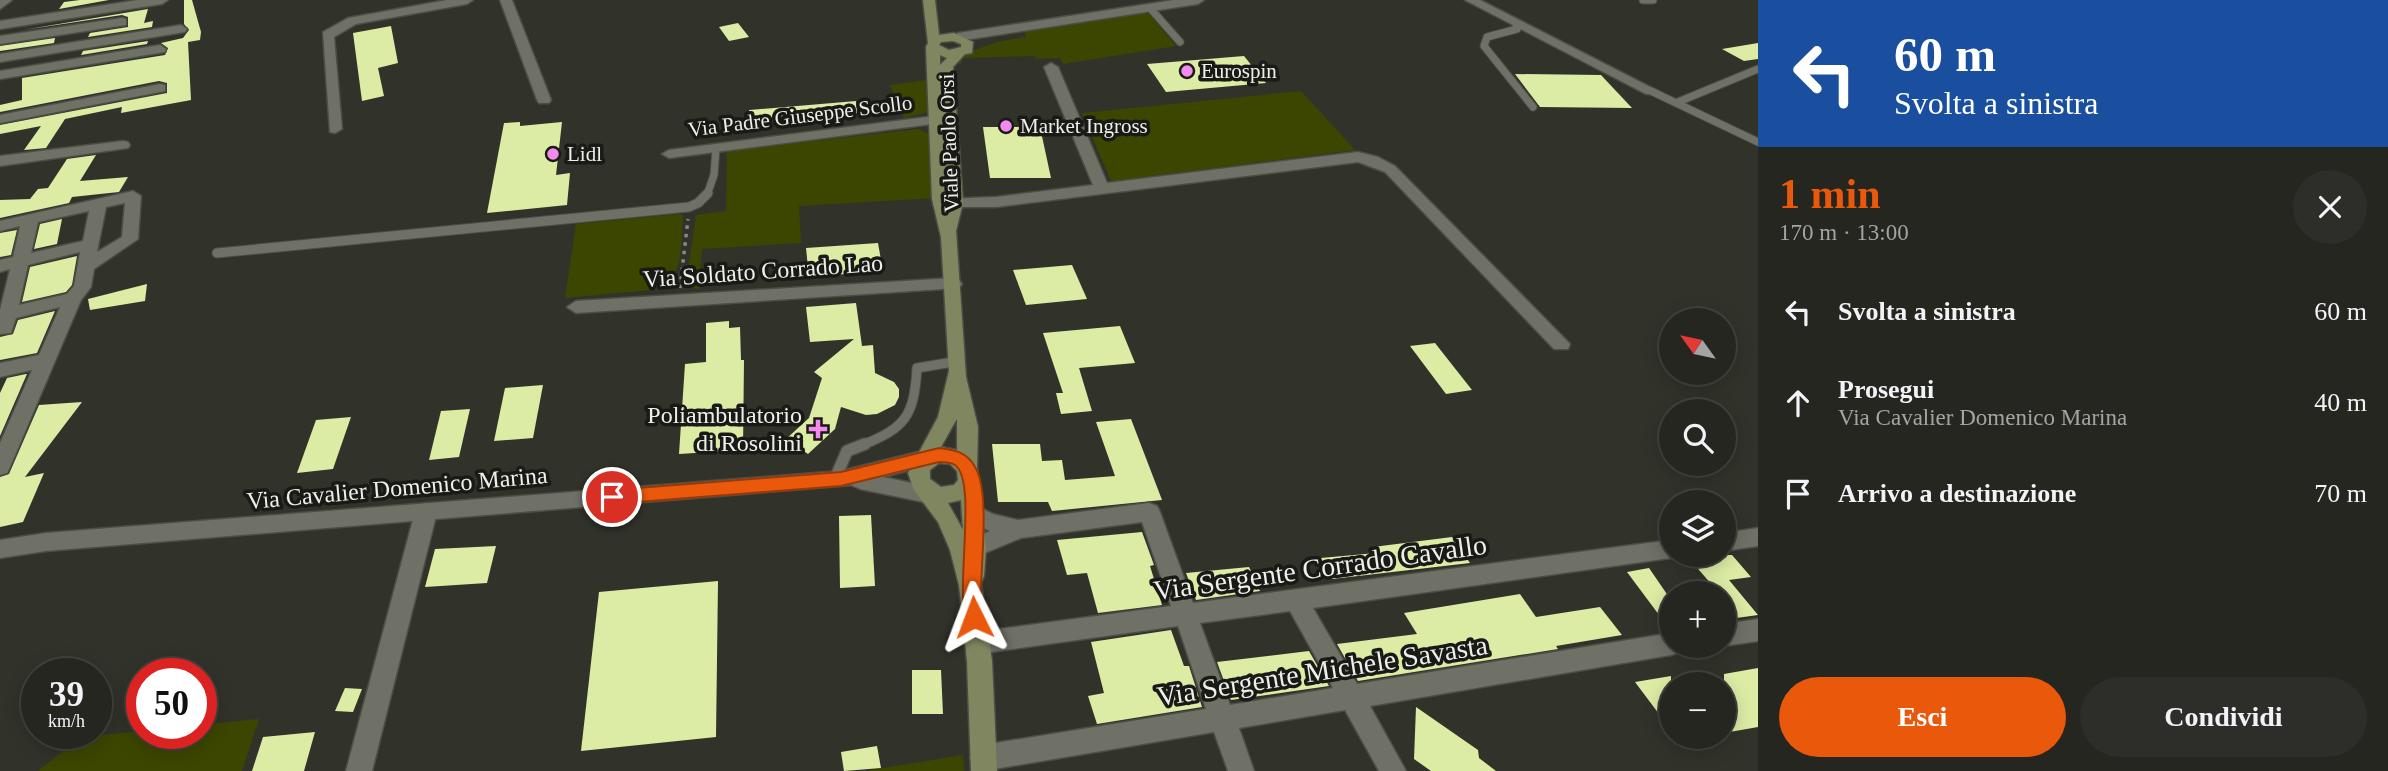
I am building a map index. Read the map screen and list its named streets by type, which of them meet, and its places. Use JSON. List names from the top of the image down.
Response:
{
  "streets": {
    "main road": ["Viale Paolo Orsi"],
    "street": [
      "Via Padre Giuseppe Scollo",
      "Via Soldato Corrado Lao",
      "Via Cavalier Domenico Marina",
      "Via Sergente Corrado Cavallo",
      "Via Sergente Michele Savasta"
    ]
  },
  "crossings": [
    ["Via Padre Giuseppe Scollo", "Viale Paolo Orsi"],
    ["Viale Paolo Orsi", "Via Soldato Corrado Lao"]
  ],
  "places": {
    "other": ["Eurospin", "Market Ingross", "Lidl"],
    "health": ["Poliambulatorio di Rosolini"]
  },
  "north": "top left",
  "page": {
    "turn": ["60 m", "Svolta a sinistra"],
    "heading": ["1 min", "170 m · 13:00"],
    "list": [
      {
        "name": "Svolta a sinistra",
        "value": "60 m"
      },
      {
        "name": "Prosegui",
        "note": "Via Cavalier Domenico Marina",
        "value": "40 m"
      },
      {
        "name": "Arrivo a destinazione",
        "value": "70 m"
      }
    ],
    "map_buttons": ["+", "−"],
    "speed": "39 km/h",
    "limit": "50",
    "buttons": ["Esci", "Condividi"]
  }
}
